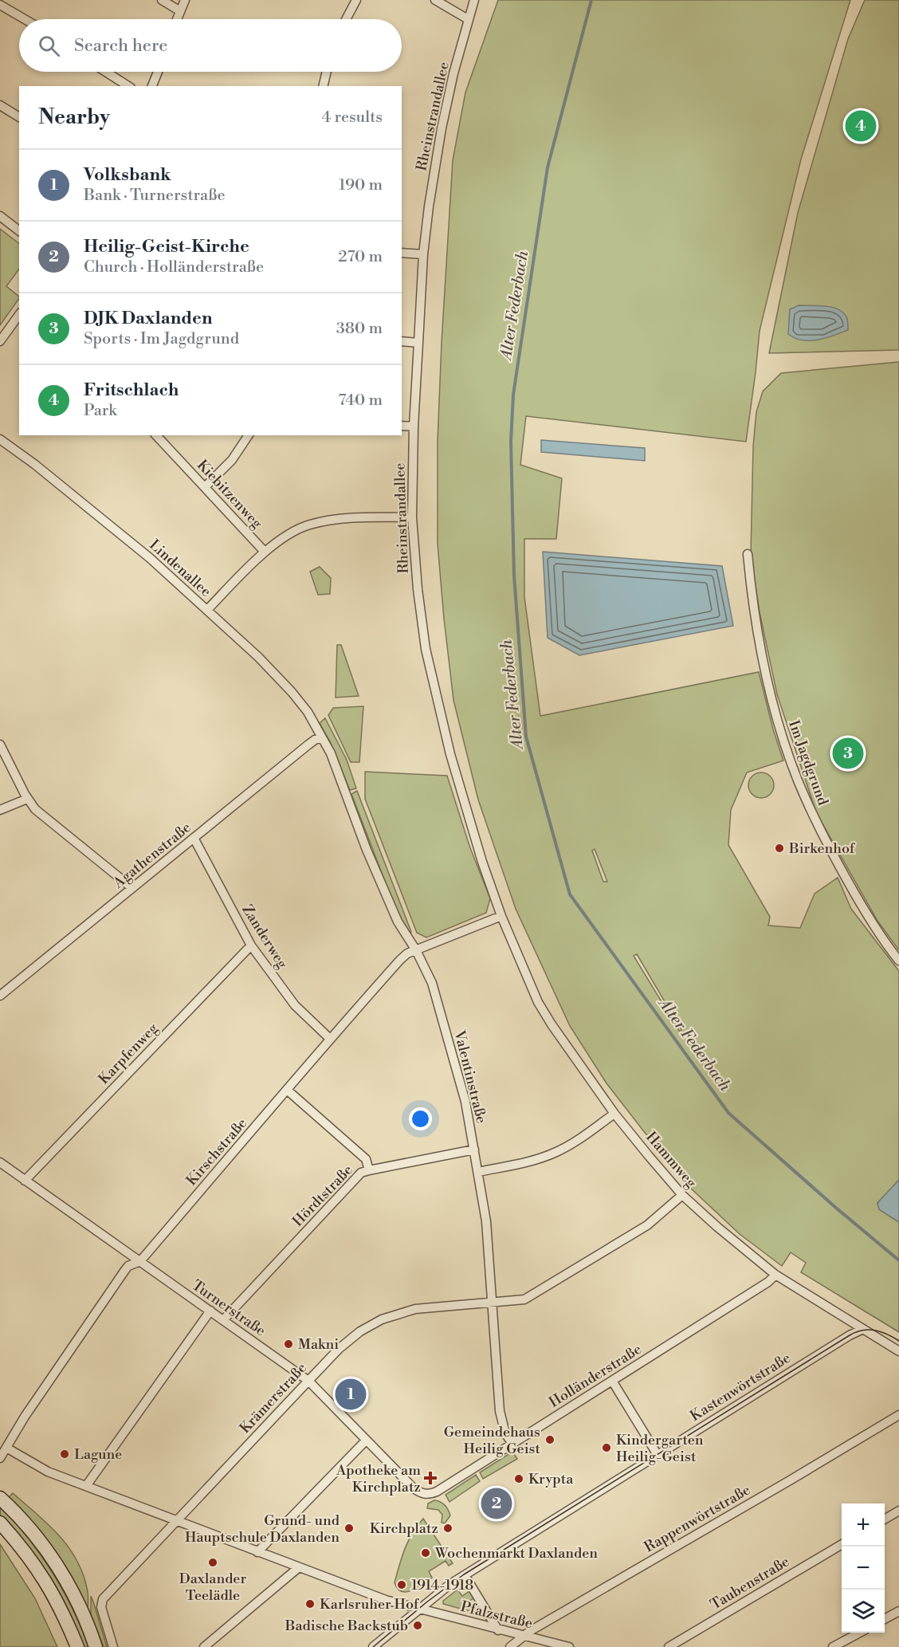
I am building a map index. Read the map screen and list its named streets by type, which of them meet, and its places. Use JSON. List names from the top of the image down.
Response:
{
  "streets": {
    "street": [
      "Rheinstrandallee",
      "Kiebitzenweg",
      "Lindenallee",
      "Im Jagdgrund",
      "Agathenstraße",
      "Zanderweg",
      "Karpfenweg",
      "Valentinstraße",
      "Kirschstraße",
      "Hammweg",
      "Hördtstraße",
      "Turnerstraße",
      "Holländerstraße",
      "Kastenwörtstraße",
      "Krämerstraße",
      "Rappenwörtstraße",
      "Taubenstraße",
      "Pfalzstraße"
    ]
  },
  "crossings": [
    ["Rheinstrandallee", "Kirschstraße"],
    ["Rheinstrandallee", "Hammweg"],
    ["Lindenallee", "Agathenstraße"],
    ["Lindenallee", "Valentinstraße"],
    ["Agathenstraße", "Zanderweg"],
    ["Agathenstraße", "Valentinstraße"],
    ["Zanderweg", "Karpfenweg"],
    ["Zanderweg", "Kirschstraße"],
    ["Karpfenweg", "Turnerstraße"],
    ["Valentinstraße", "Kirschstraße"],
    ["Valentinstraße", "Hördtstraße"],
    ["Valentinstraße", "Holländerstraße"],
    ["Valentinstraße", "Krämerstraße"],
    ["Kirschstraße", "Hammweg"],
    ["Kirschstraße", "Turnerstraße"],
    ["Kirschstraße", "Pfalzstraße"],
    ["Hammweg", "Holländerstraße"],
    ["Hammweg", "Kastenwörtstraße"],
    ["Hammweg", "Krämerstraße"],
    ["Hördtstraße", "Turnerstraße"],
    ["Turnerstraße", "Holländerstraße"],
    ["Turnerstraße", "Krämerstraße"],
    ["Kastenwörtstraße", "Pfalzstraße"],
    ["Krämerstraße", "Pfalzstraße"],
    ["Rappenwörtstraße", "Pfalzstraße"]
  ],
  "water": ["Alter Federbach"],
  "places": {
    "other": [
      "Birkenhof",
      "Makni",
      "Gemeindehaus Heilig Geist",
      "Kindergarten Heilig-Geist",
      "Lagune",
      "Krypta",
      "Grund- und Hauptschule Daxlanden",
      "Kirchplatz",
      "Wochenmarkt Daxlanden",
      "Daxlander Teelädle",
      "1914-1918",
      "Karlsruher Hof",
      "Badische Backstub"
    ],
    "health": ["Apotheke am Kirchplatz"]
  },
  "page": {
    "search": "Search here",
    "heading": ["Nearby", "4 results"],
    "pins": [
      "4",
      "3",
      "1",
      "2"
    ],
    "list": [
      {
        "mark": "1",
        "name": "Volksbank",
        "note": "Bank · Turnerstraße",
        "value": "190 m"
      },
      {
        "mark": "2",
        "name": "Heilig-Geist-Kirche",
        "note": "Church · Holländerstraße",
        "value": "270 m"
      },
      {
        "mark": "3",
        "name": "DJK Daxlanden",
        "note": "Sports · Im Jagdgrund",
        "value": "380 m"
      },
      {
        "mark": "4",
        "name": "Fritschlach",
        "note": "Park",
        "value": "740 m"
      }
    ],
    "map_buttons": ["+", "−"]
  }
}
